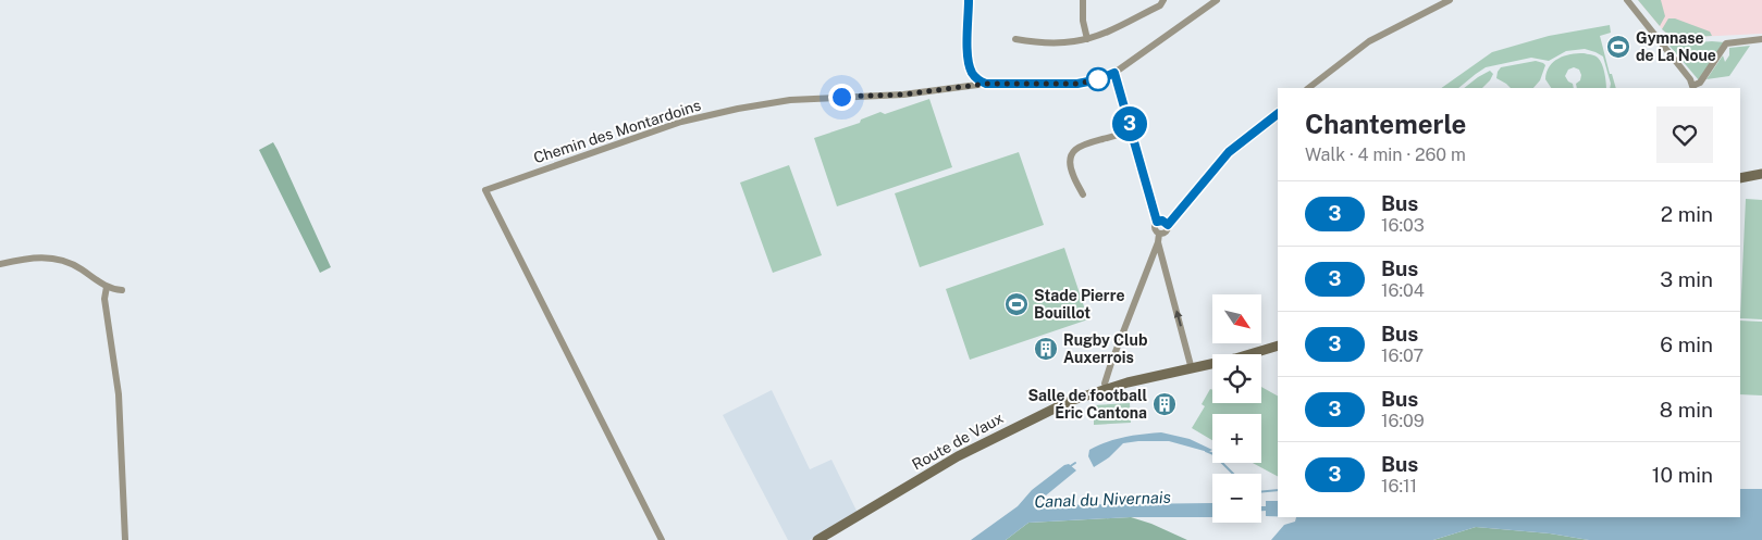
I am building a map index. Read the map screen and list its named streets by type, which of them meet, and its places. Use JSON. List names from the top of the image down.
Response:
{
  "streets": {
    "street": ["Chemin des Montardoins", "Route de Vaux"]
  },
  "water": ["Canal du Nivernais"],
  "places": {
    "sports": ["Gymnase de La Noue", "Stade Pierre Bouillot"],
    "building": ["Rugby Club Auxerrois", "Salle de football Éric Cantona"]
  },
  "lines": ["bus line 3"],
  "north": "bottom right",
  "page": {
    "on_map": "3",
    "heading": ["Chantemerle", "Walk · 4 min · 260 m"],
    "list": [
      {
        "mark": "3",
        "name": "Bus",
        "note": "16:03",
        "value": "2 min"
      },
      {
        "mark": "3",
        "name": "Bus",
        "note": "16:04",
        "value": "3 min"
      },
      {
        "mark": "3",
        "name": "Bus",
        "note": "16:07",
        "value": "6 min"
      },
      {
        "mark": "3",
        "name": "Bus",
        "note": "16:09",
        "value": "8 min"
      },
      {
        "mark": "3",
        "name": "Bus",
        "note": "16:11",
        "value": "10 min"
      }
    ],
    "map_buttons": ["+", "−"]
  }
}
